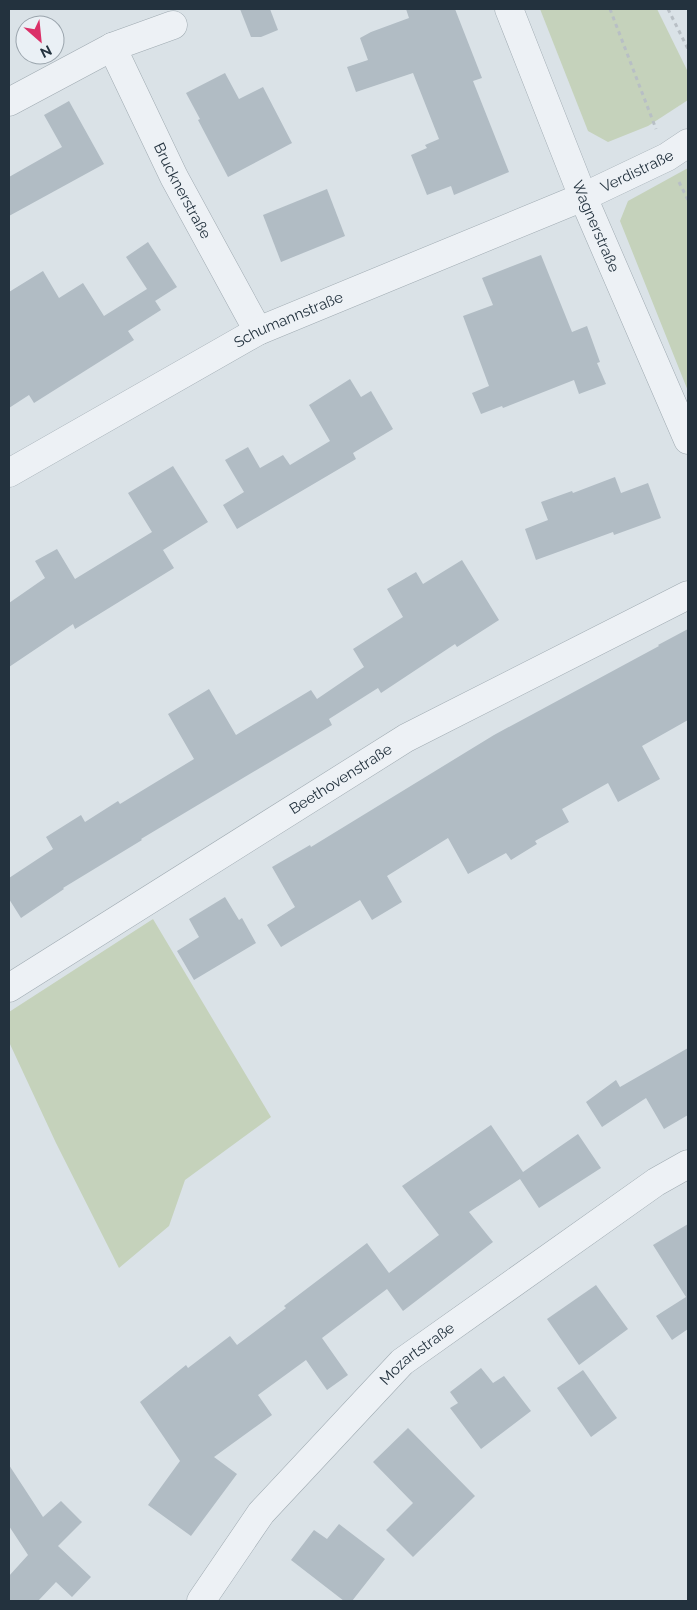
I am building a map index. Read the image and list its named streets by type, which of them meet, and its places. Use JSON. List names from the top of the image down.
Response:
{
  "streets": {
    "street": [
      "Verdistraße",
      "Brucknerstraße",
      "Wagnerstraße",
      "Schumannstraße",
      "Beethovenstraße",
      "Mozartstraße"
    ]
  },
  "crossings": [
    ["Verdistraße", "Wagnerstraße"],
    ["Verdistraße", "Schumannstraße"],
    ["Brucknerstraße", "Schumannstraße"],
    ["Wagnerstraße", "Schumannstraße"]
  ],
  "north": "bottom right"
}
